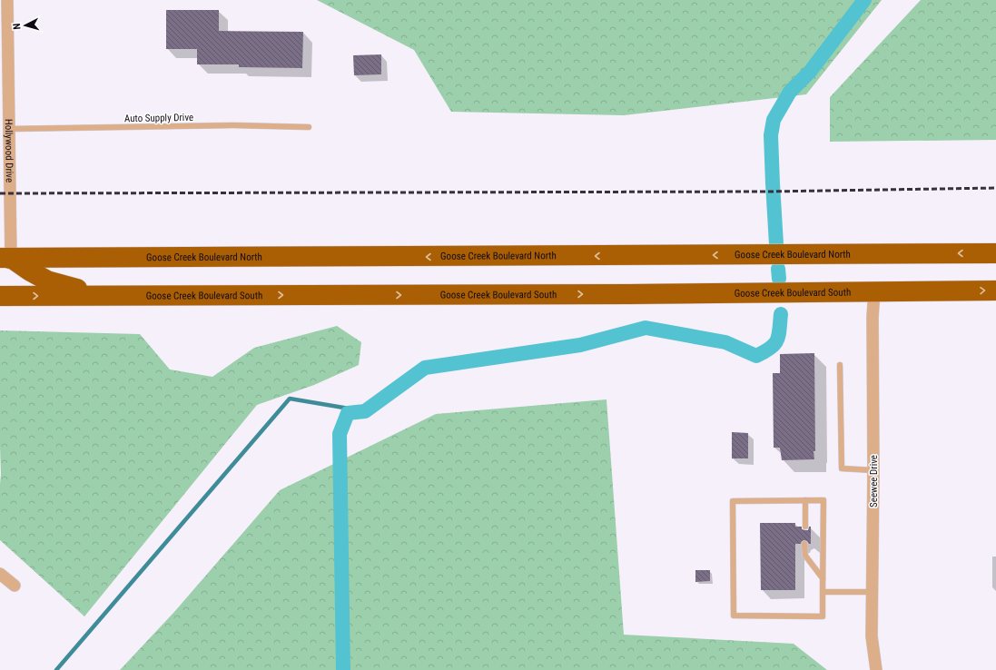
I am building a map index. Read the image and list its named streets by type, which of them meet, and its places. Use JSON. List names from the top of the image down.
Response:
{
  "streets": {
    "highway": ["Goose Creek Boulevard North", "Goose Creek Boulevard South"],
    "street": ["Hollywood Drive", "Seewee Drive"],
    "lane": ["Auto Supply Drive"]
  },
  "crossings": [
    ["Auto Supply Drive", "Hollywood Drive"],
    ["Hollywood Drive", "Goose Creek Boulevard North"],
    ["Goose Creek Boulevard South", "Seewee Drive"]
  ],
  "one_way": ["Goose Creek Boulevard North", "Goose Creek Boulevard South"],
  "north": "left"
}
